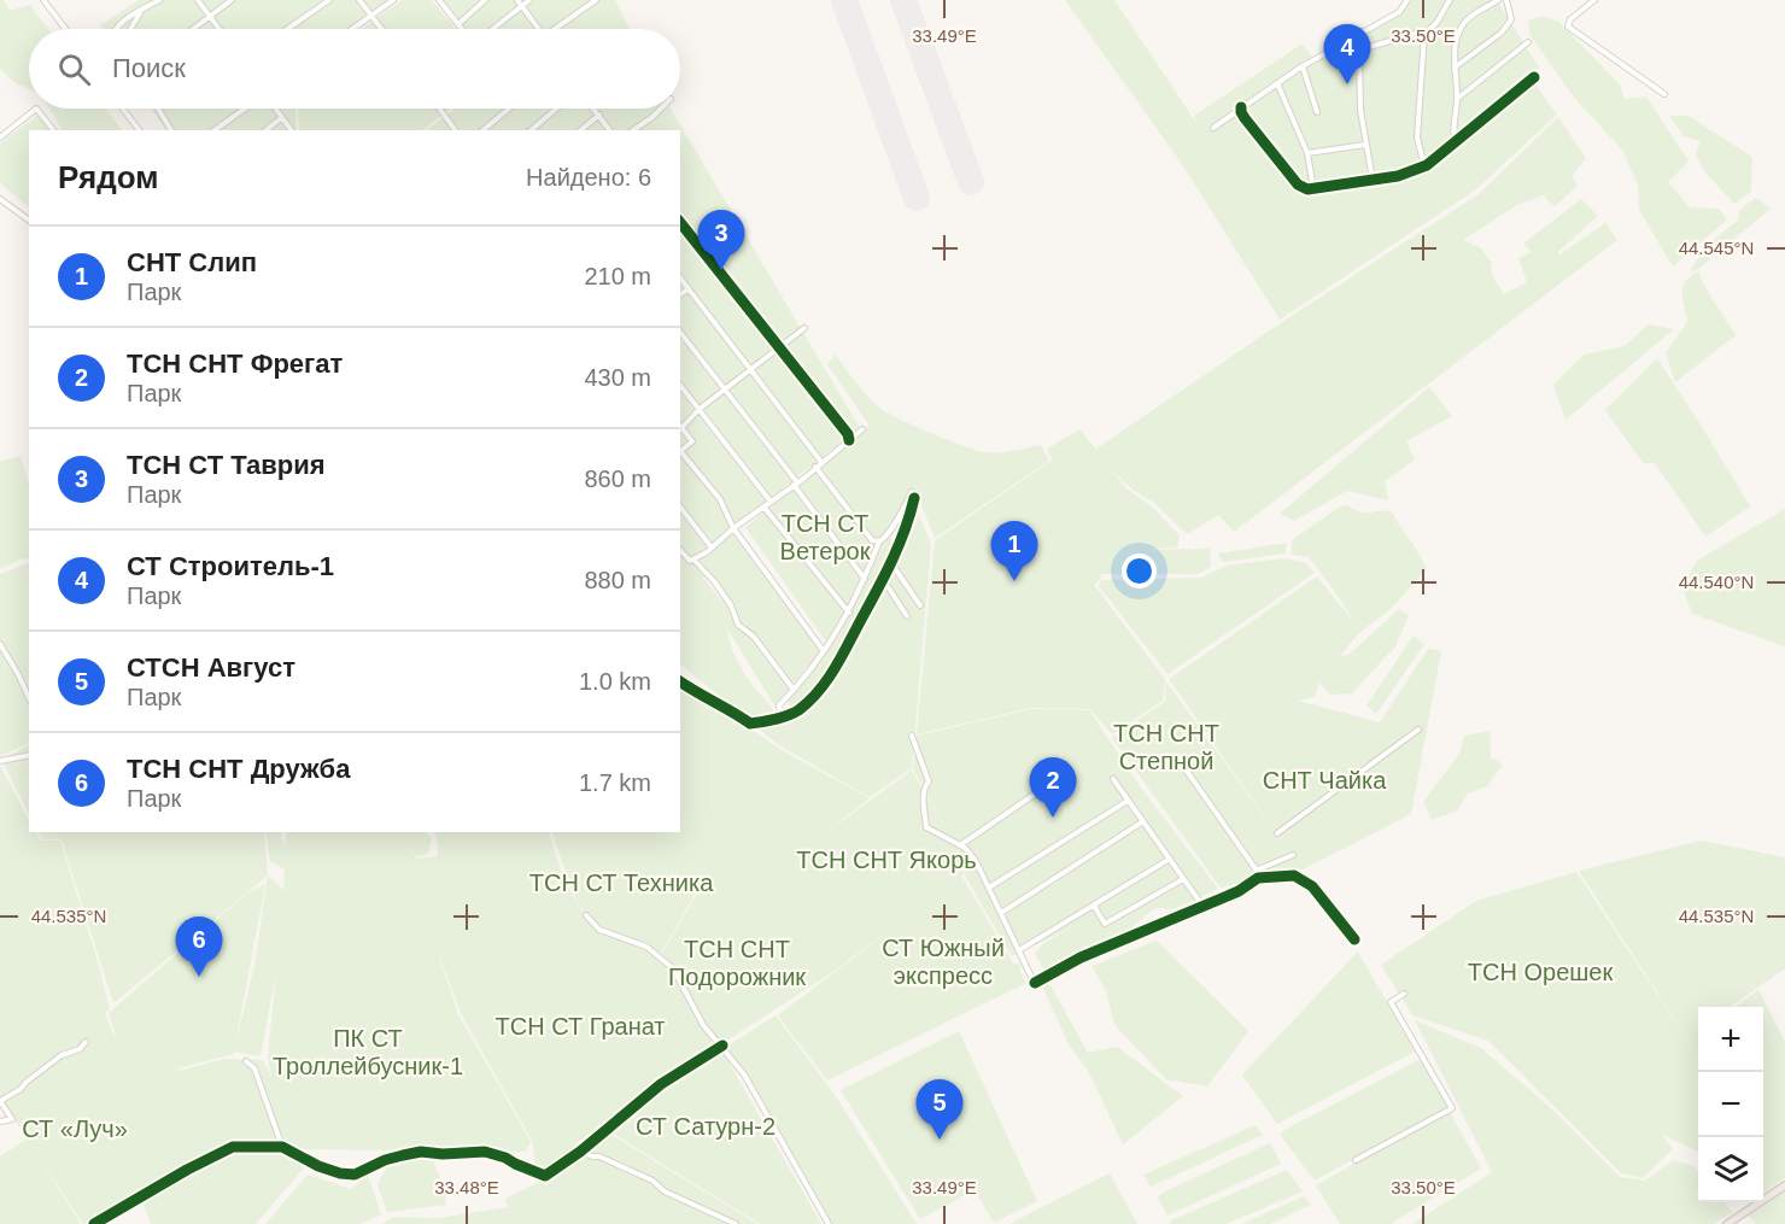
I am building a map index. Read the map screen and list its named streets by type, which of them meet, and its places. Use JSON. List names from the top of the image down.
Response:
{
  "parks": [
    "ТСН СТ Ветерок",
    "ТСН СНТ Степной",
    "СНТ Чайка",
    "ТСН СНТ Якорь",
    "ТСН СТ Техника",
    "СТ Южный экспресс",
    "ТСН СНТ Подорожник",
    "ТСН Орешек",
    "ТСН СТ Гранат",
    "ПК СТ Троллейбусник-1",
    "СТ Сатурн-2",
    "СТ «Луч»"
  ],
  "page": {
    "pins": [
      "4",
      "3",
      "1",
      "2",
      "6",
      "5"
    ],
    "search": "Поиск",
    "heading": ["Рядом", "Найдено: 6"],
    "list": [
      {
        "mark": "1",
        "name": "СНТ Слип",
        "note": "Парк",
        "value": "210 m"
      },
      {
        "mark": "2",
        "name": "ТСН СНТ Фрегат",
        "note": "Парк",
        "value": "430 m"
      },
      {
        "mark": "3",
        "name": "ТСН СТ Таврия",
        "note": "Парк",
        "value": "860 m"
      },
      {
        "mark": "4",
        "name": "СТ Строитель-1",
        "note": "Парк",
        "value": "880 m"
      },
      {
        "mark": "5",
        "name": "СТСН Август",
        "note": "Парк",
        "value": "1.0 km"
      },
      {
        "mark": "6",
        "name": "ТСН СНТ Дружба",
        "note": "Парк",
        "value": "1.7 km"
      }
    ],
    "map_buttons": ["+", "−"]
  },
  "coordinates": [
    "33.49°E",
    "33.50°E",
    "44.545°N",
    "44.540°N",
    "44.535°N",
    "33.48°E"
  ]
}
